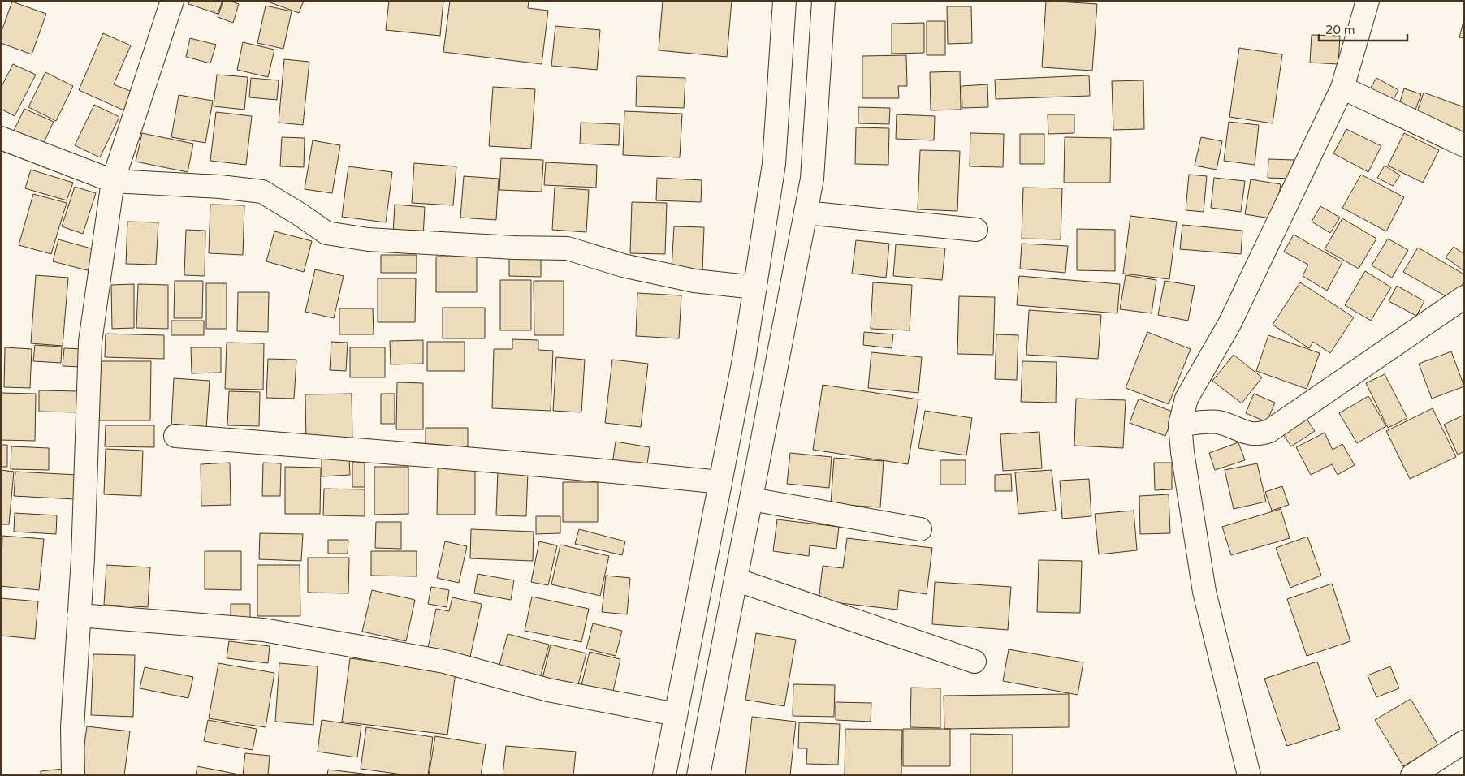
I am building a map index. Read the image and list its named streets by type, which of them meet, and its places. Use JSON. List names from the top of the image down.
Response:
{
  "scale_bar": "20 m"
}
